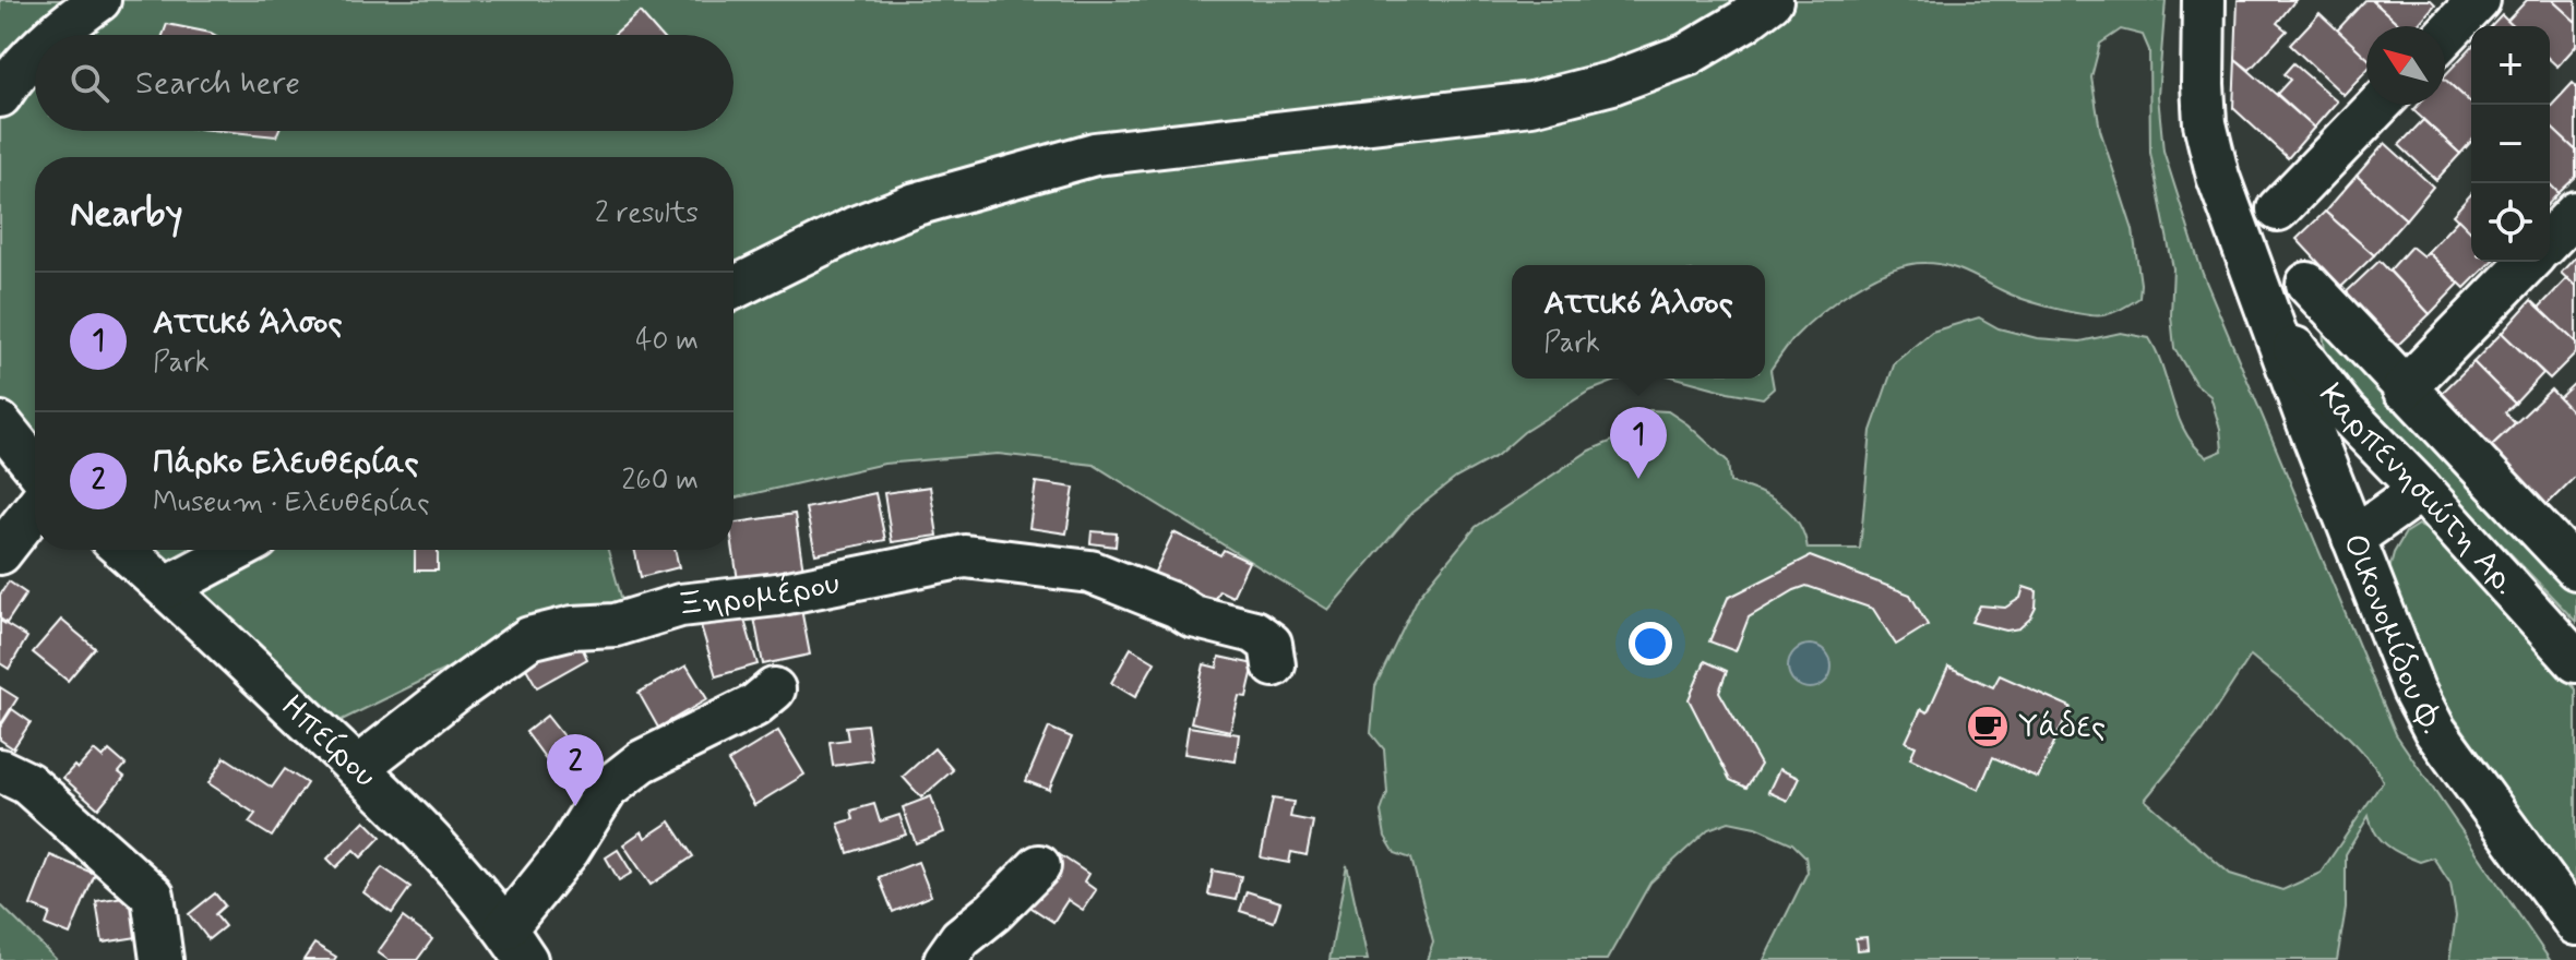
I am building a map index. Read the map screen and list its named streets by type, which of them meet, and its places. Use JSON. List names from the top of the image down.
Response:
{
  "streets": {
    "street": [
      "Καρπενησιώτη Αρ.",
      "Ξηρομέρου",
      "Οικονομίδου Φ.",
      "Ηπείρου"
    ]
  },
  "crossings": [
    ["Καρπενησιώτη Αρ.", "Οικονομίδου Φ."],
    ["Ξηρομέρου", "Ηπείρου"]
  ],
  "places": {
    "cafe": ["Υάδες"]
  },
  "north": "top left",
  "page": {
    "map_buttons": ["+", "−"],
    "search": "Search here",
    "heading": ["Nearby", "2 results"],
    "popup": ["Αττικό Άλσος", "Park"],
    "list": [
      {
        "mark": "1",
        "name": "Αττικό Άλσος",
        "note": "Park",
        "value": "40 m"
      },
      {
        "mark": "2",
        "name": "Πάρκο Ελευθερίας",
        "note": "Museum · Ελευθερίας",
        "value": "260 m"
      }
    ],
    "pins": ["1", "2"]
  }
}
